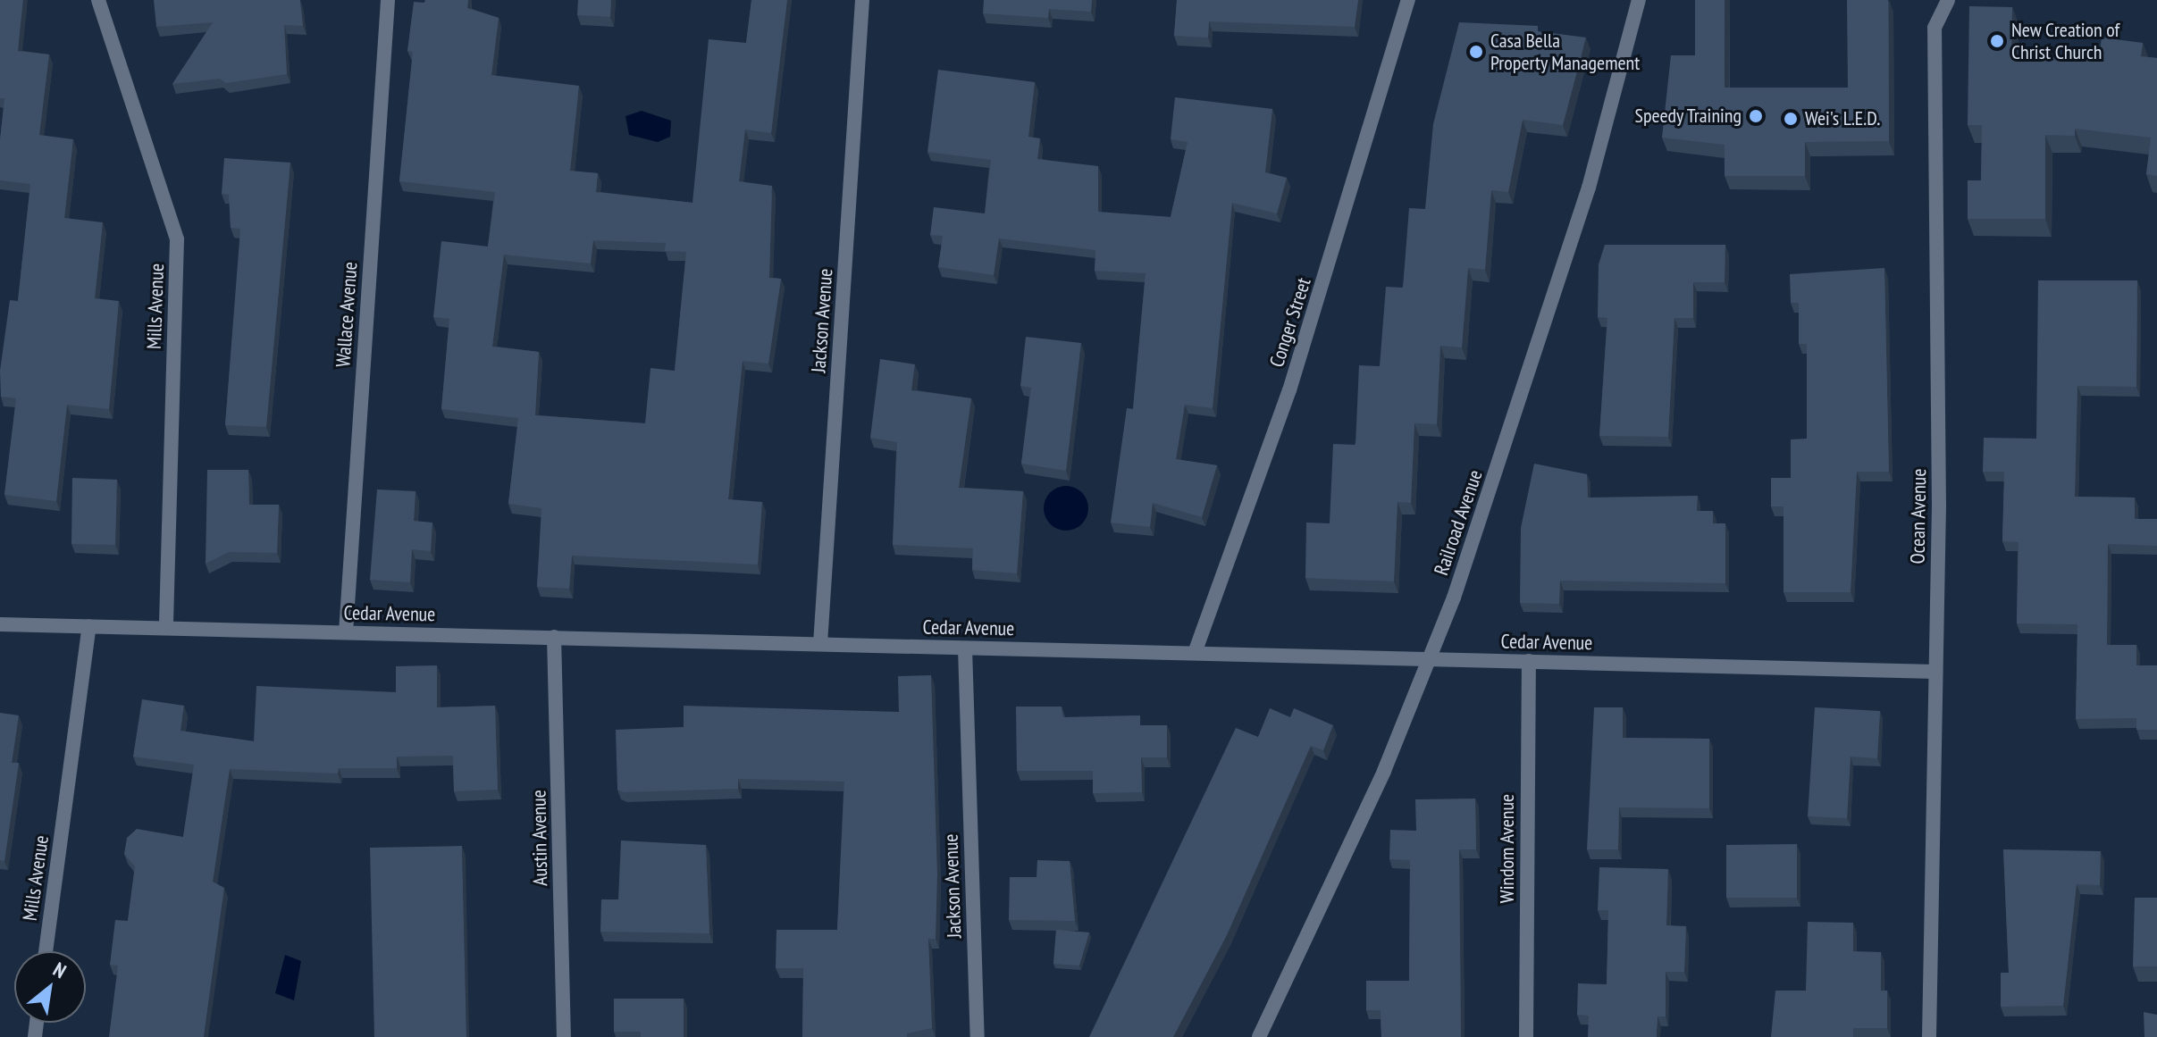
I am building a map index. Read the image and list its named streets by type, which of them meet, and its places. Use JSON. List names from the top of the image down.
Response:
{
  "streets": {
    "street": [
      "Mills Avenue",
      "Wallace Avenue",
      "Jackson Avenue",
      "Conger Street",
      "Ocean Avenue",
      "Railroad Avenue",
      "Cedar Avenue",
      "Austin Avenue",
      "Windom Avenue"
    ]
  },
  "crossings": [
    ["Mills Avenue", "Cedar Avenue"],
    ["Wallace Avenue", "Cedar Avenue"],
    ["Jackson Avenue", "Cedar Avenue"],
    ["Conger Street", "Cedar Avenue"],
    ["Ocean Avenue", "Cedar Avenue"],
    ["Railroad Avenue", "Cedar Avenue"],
    ["Cedar Avenue", "Austin Avenue"],
    ["Cedar Avenue", "Windom Avenue"]
  ],
  "places": [
    "New Creation of Christ Church",
    "Casa Bella Property Management",
    "Speedy Training",
    "Wei's L.E.D."
  ],
  "north": "top right"
}
